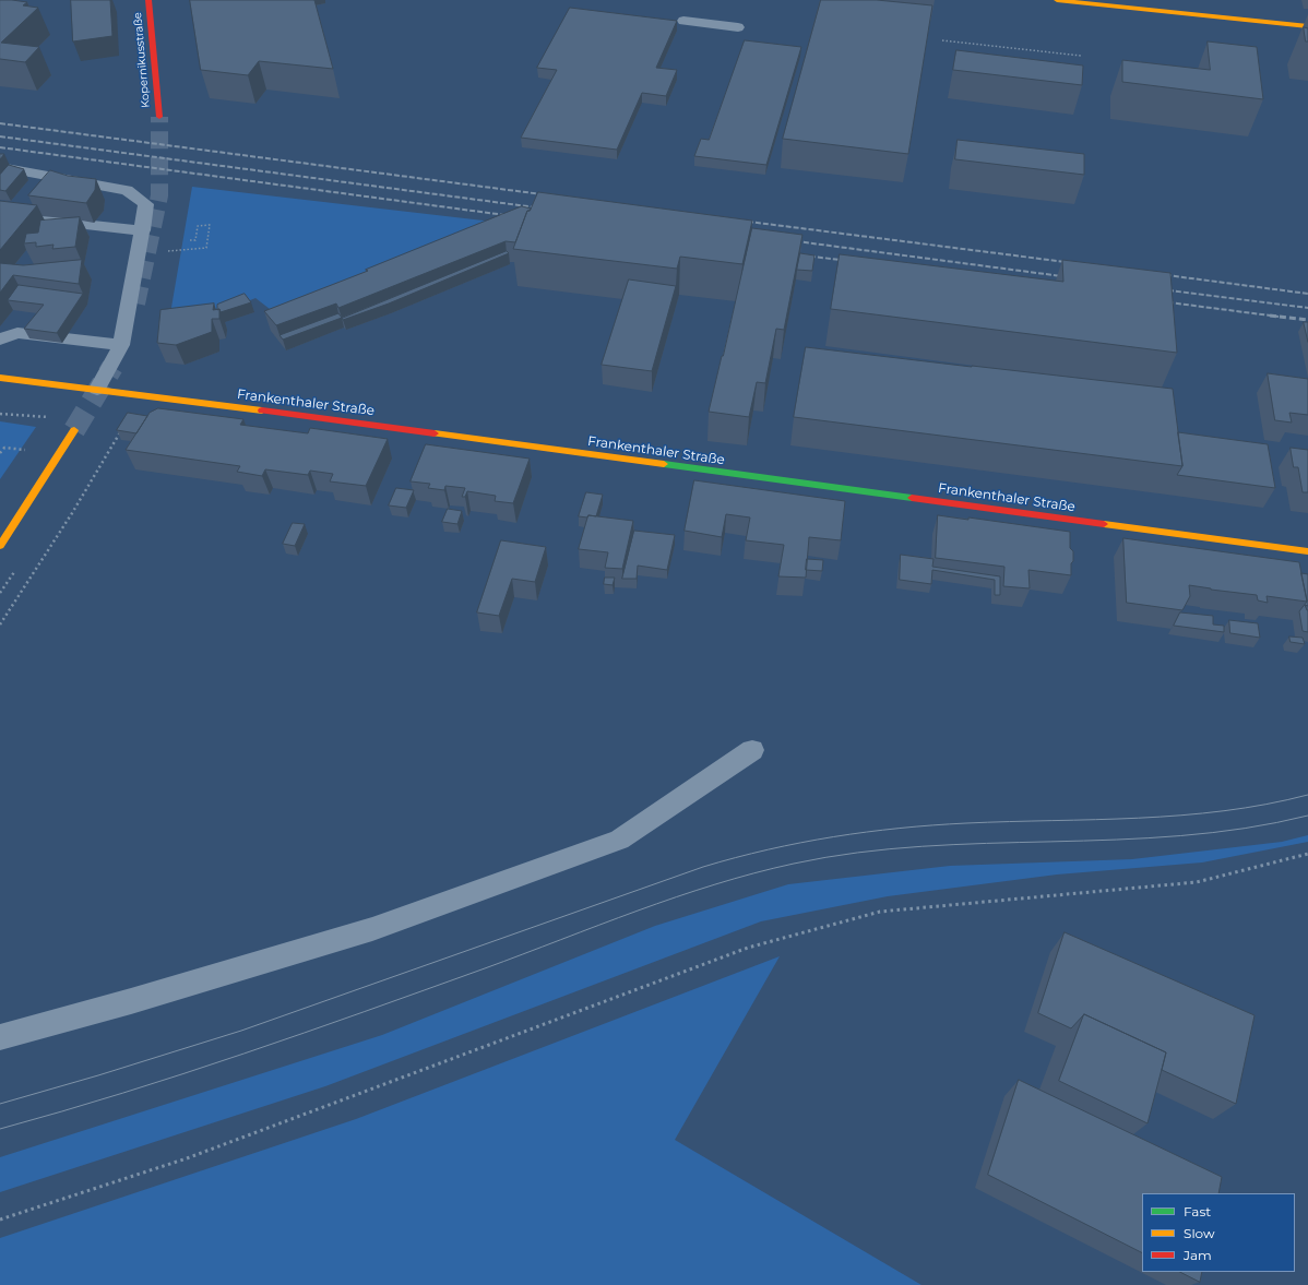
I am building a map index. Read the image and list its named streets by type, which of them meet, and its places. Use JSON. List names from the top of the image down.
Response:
{
  "streets": {
    "street": ["Kopernikusstraße", "Frankenthaler Straße"]
  },
  "legend": ["Fast", "Slow", "Jam"]
}
